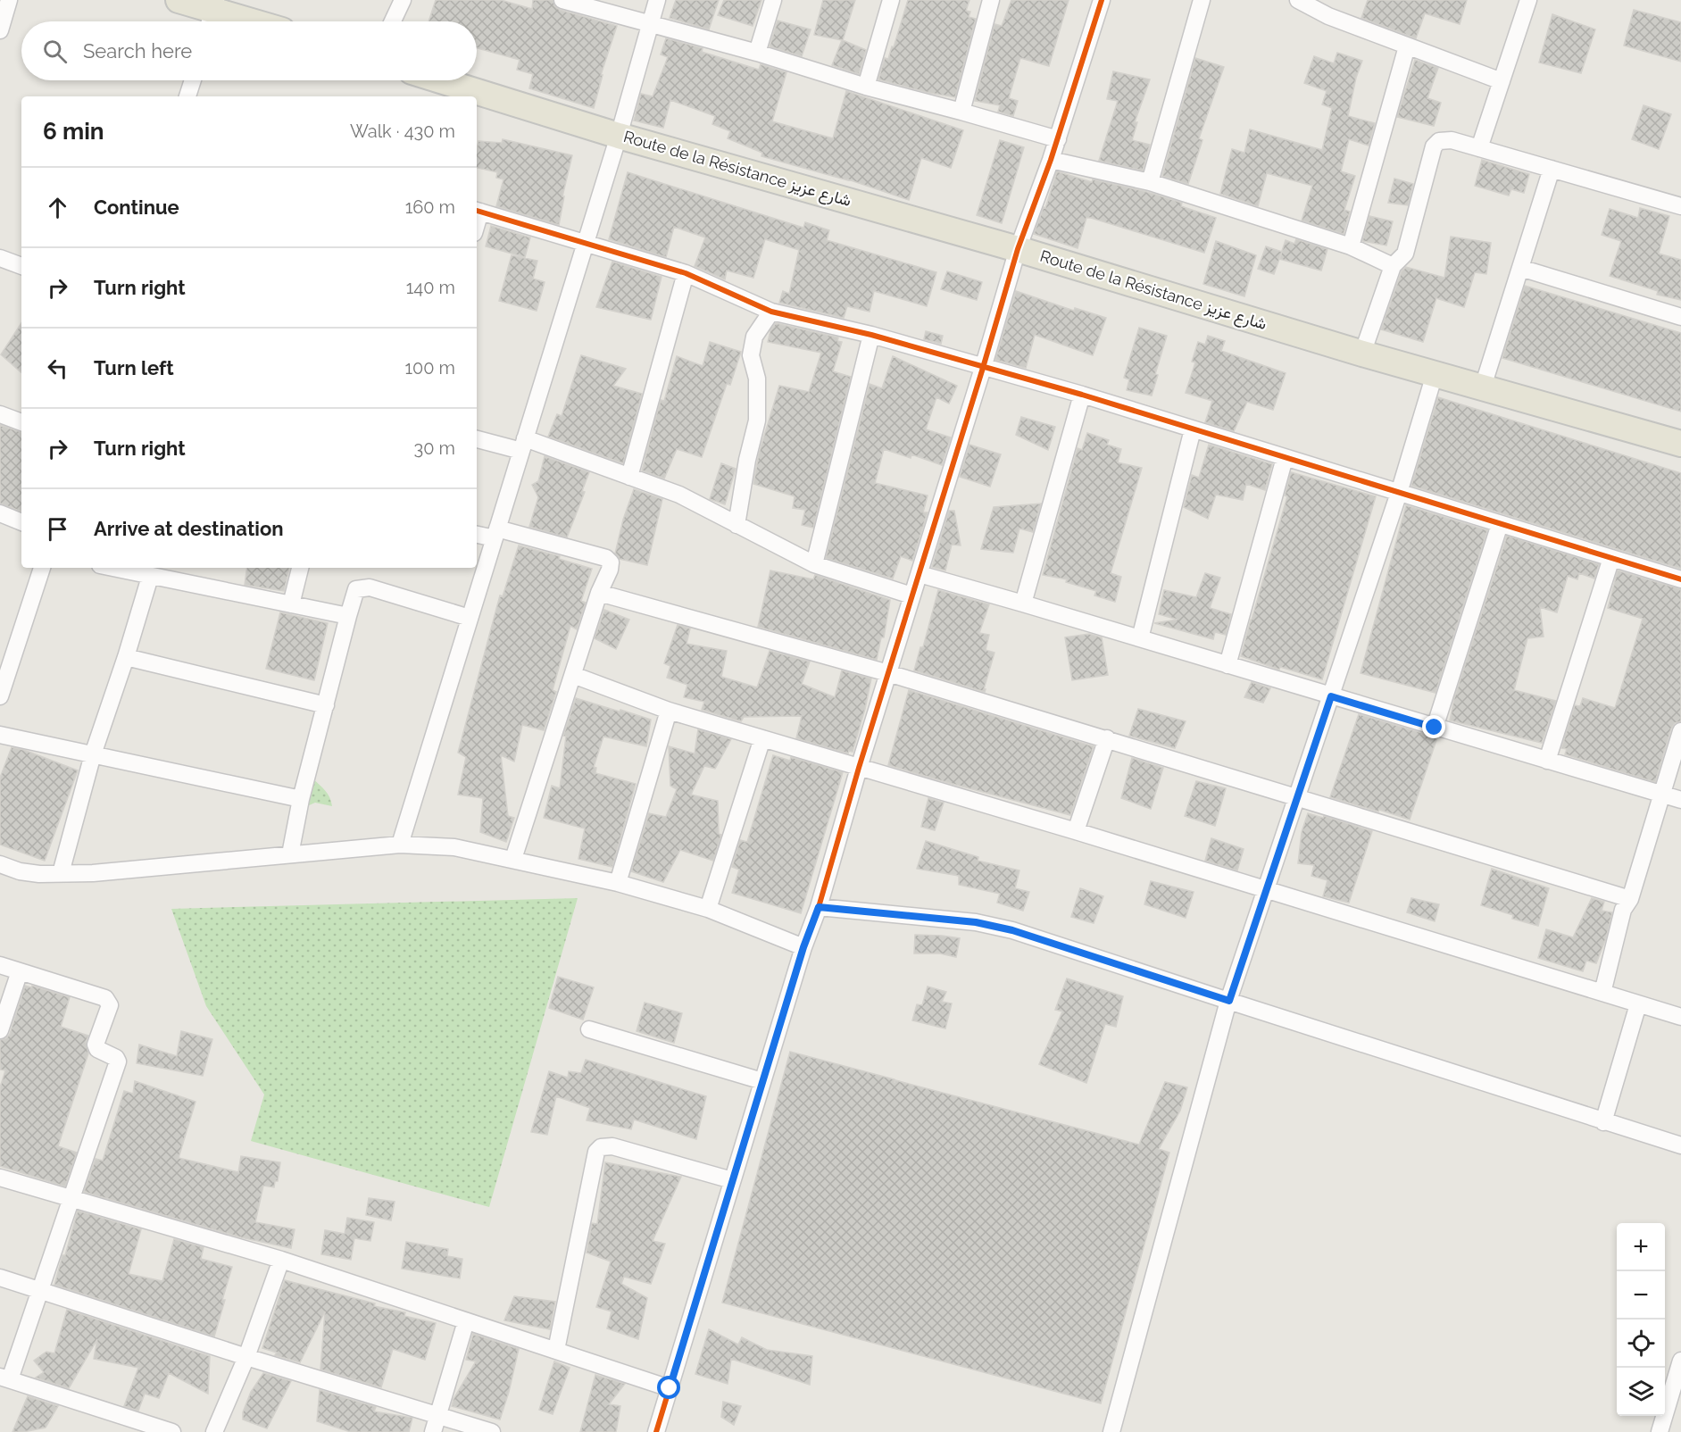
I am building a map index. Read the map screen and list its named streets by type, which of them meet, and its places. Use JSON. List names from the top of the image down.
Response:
{
  "streets": {
    "main road": ["Route de la Résistance شارع عزيز"]
  },
  "page": {
    "search": "Search here",
    "heading": ["6 min", "Walk · 430 m"],
    "list": [
      ["Continue", "160 m"],
      ["Turn right", "140 m"],
      ["Turn left", "100 m"],
      ["Turn right", "30 m"],
      "Arrive at destination"
    ],
    "map_buttons": ["+", "−"]
  }
}
